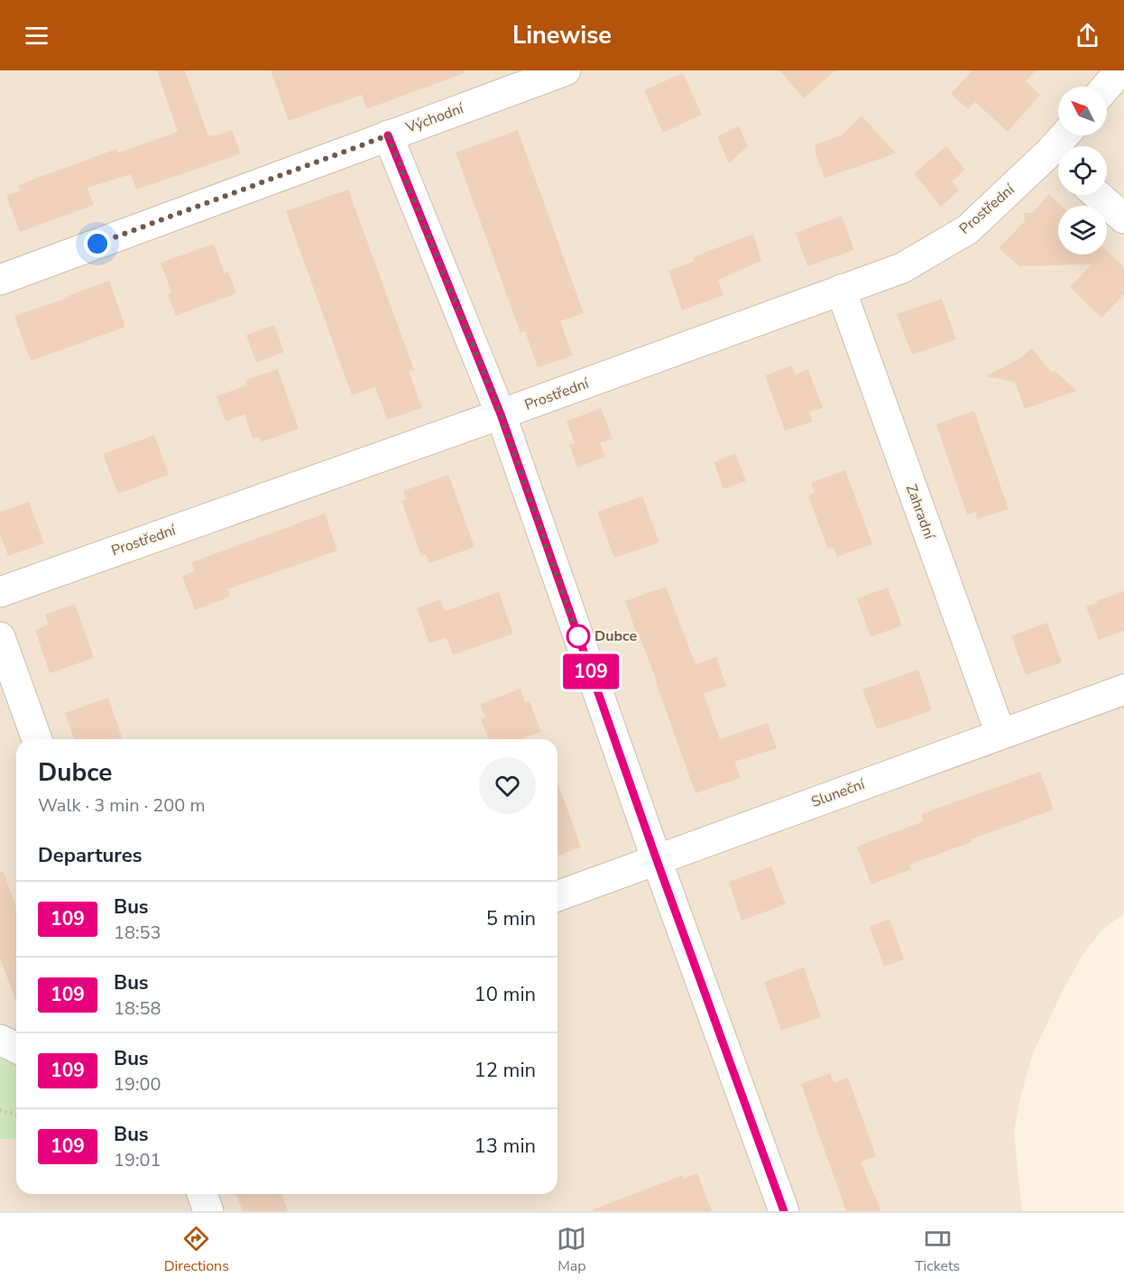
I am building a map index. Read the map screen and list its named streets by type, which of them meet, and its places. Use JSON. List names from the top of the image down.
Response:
{
  "streets": {
    "street": [
      "Východní",
      "Prostřední",
      "Zahradní",
      "Sluneční"
    ]
  },
  "crossings": [
    ["Prostřední", "Zahradní"],
    ["Zahradní", "Sluneční"]
  ],
  "places": ["Dubce"],
  "lines": ["bus line 109"],
  "north": "top left",
  "page": {
    "header": "Linewise",
    "on_map": "109",
    "heading": [
      ["Dubce", "Walk · 3 min · 200 m"],
      "Departures"
    ],
    "list": [
      {
        "mark": "109",
        "name": "Bus",
        "note": "18:53",
        "value": "5 min"
      },
      {
        "mark": "109",
        "name": "Bus",
        "note": "18:58",
        "value": "10 min"
      },
      {
        "mark": "109",
        "name": "Bus",
        "note": "19:00",
        "value": "12 min"
      },
      {
        "mark": "109",
        "name": "Bus",
        "note": "19:01",
        "value": "13 min"
      }
    ],
    "tabs": ["Directions", "Map", "Tickets"]
  }
}
